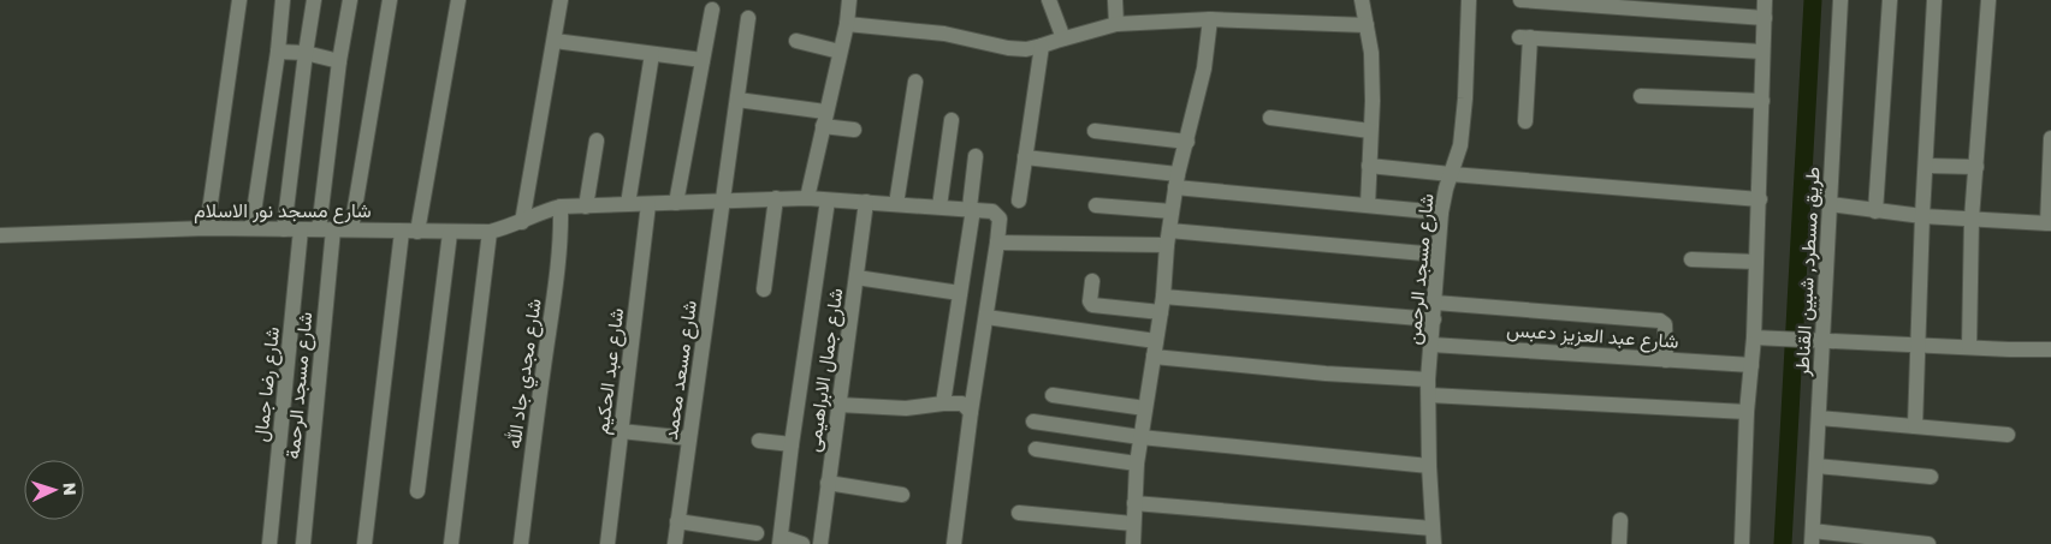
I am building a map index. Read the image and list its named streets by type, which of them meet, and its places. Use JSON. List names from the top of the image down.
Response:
{
  "streets": {
    "street": [
      "شارع مسجد نور الاسلام",
      "شارع مسجد الرحمن",
      "طريق مسطرد, شبين القناطر",
      "شارع عبد العزيز دعبس",
      "شارع مسعد محمد",
      "شارع جمال الابراهيمى",
      "شارع عبد الحكيم",
      "شارع مجدي جاد الله",
      "شارع رضا جمال",
      "شارع مسجد الرحمة"
    ]
  },
  "crossings": [
    ["شارع مسجد نور الاسلام", "شارع مجدي جاد الله"],
    ["شارع مسجد نور الاسلام", "شارع رضا جمال"],
    ["شارع مسجد نور الاسلام", "شارع مسجد الرحمة"],
    ["شارع مسجد الرحمن", "شارع عبد العزيز دعبس"]
  ],
  "north": "right"
}
